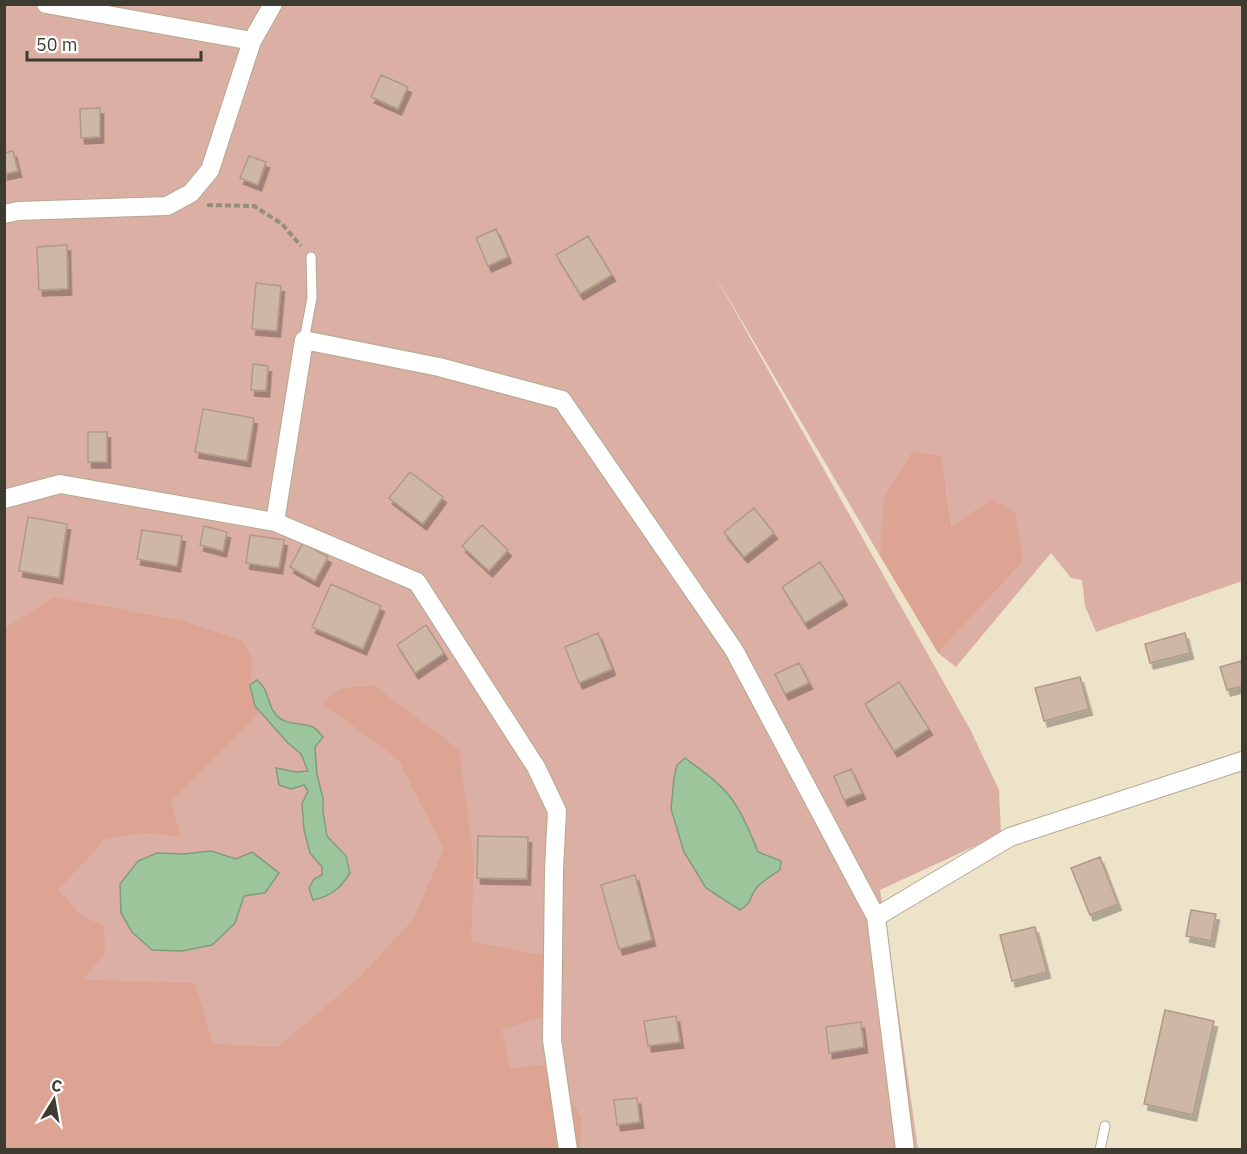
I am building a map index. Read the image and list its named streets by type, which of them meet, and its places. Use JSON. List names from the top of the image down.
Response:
{
  "scale_bar": "50 m",
  "north": "top"
}
